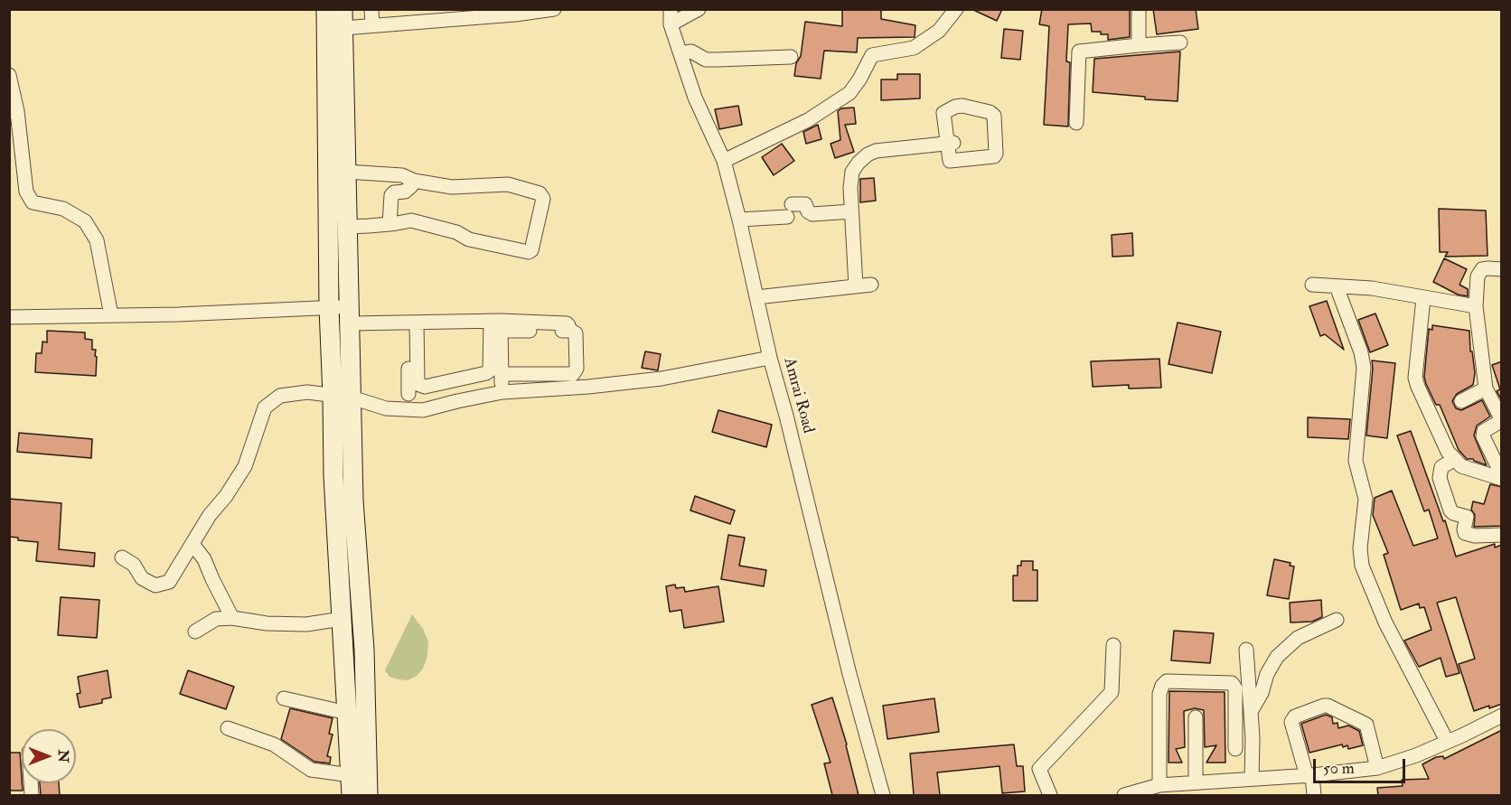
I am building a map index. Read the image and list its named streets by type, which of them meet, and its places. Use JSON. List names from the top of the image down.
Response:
{
  "streets": {
    "street": ["Amrai Road"]
  },
  "scale_bar": "50 m",
  "north": "right"
}
